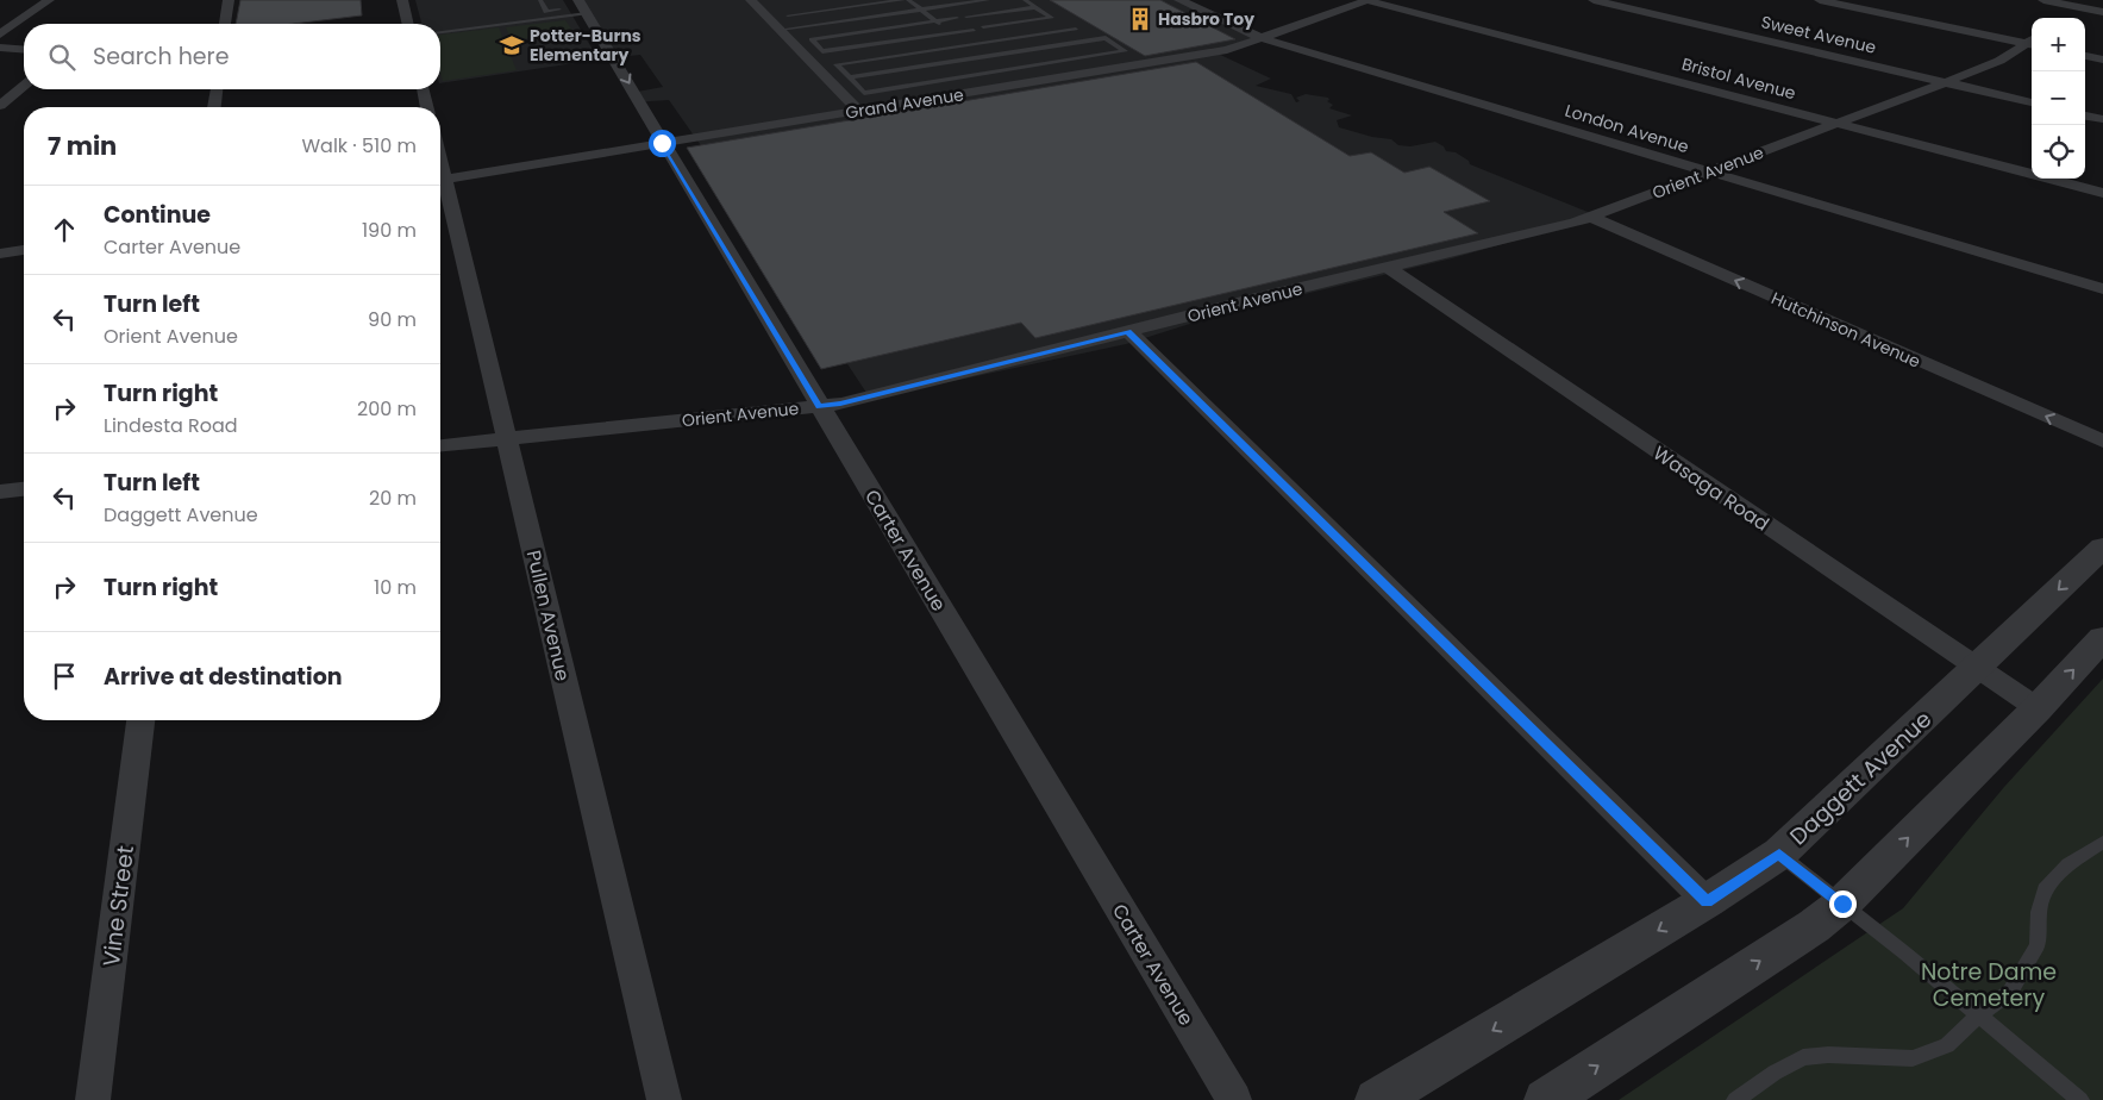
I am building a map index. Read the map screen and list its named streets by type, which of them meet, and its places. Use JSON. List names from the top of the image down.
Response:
{
  "streets": {
    "street": [
      "Sweet Avenue",
      "Bristol Avenue",
      "Grand Avenue",
      "London Avenue",
      "Orient Avenue",
      "Hutchinson Avenue",
      "Wasaga Road",
      "Carter Avenue",
      "Pullen Avenue",
      "Daggett Avenue",
      "Vine Street"
    ]
  },
  "crossings": [
    ["Sweet Avenue", "Orient Avenue"],
    ["Bristol Avenue", "Grand Avenue"],
    ["Bristol Avenue", "Orient Avenue"],
    ["Grand Avenue", "London Avenue"],
    ["Grand Avenue", "Carter Avenue"],
    ["London Avenue", "Orient Avenue"],
    ["Orient Avenue", "Hutchinson Avenue"],
    ["Orient Avenue", "Wasaga Road"],
    ["Orient Avenue", "Carter Avenue"],
    ["Orient Avenue", "Pullen Avenue"],
    ["Wasaga Road", "Daggett Avenue"]
  ],
  "one_way": ["Hutchinson Avenue"],
  "parks": ["Notre Dame Cemetery"],
  "places": {
    "building": ["Hasbro Toy"],
    "school or university": ["Potter-Burns Elementary"]
  },
  "page": {
    "map_buttons": ["+", "−"],
    "search": "Search here",
    "heading": ["7 min", "Walk · 510 m"],
    "list": [
      ["Continue", "Carter Avenue", "190 m"],
      ["Turn left", "Orient Avenue", "90 m"],
      ["Turn right", "Lindesta Road", "200 m"],
      ["Turn left", "Daggett Avenue", "20 m"],
      ["Turn right", "10 m"],
      "Arrive at destination"
    ]
  }
}
